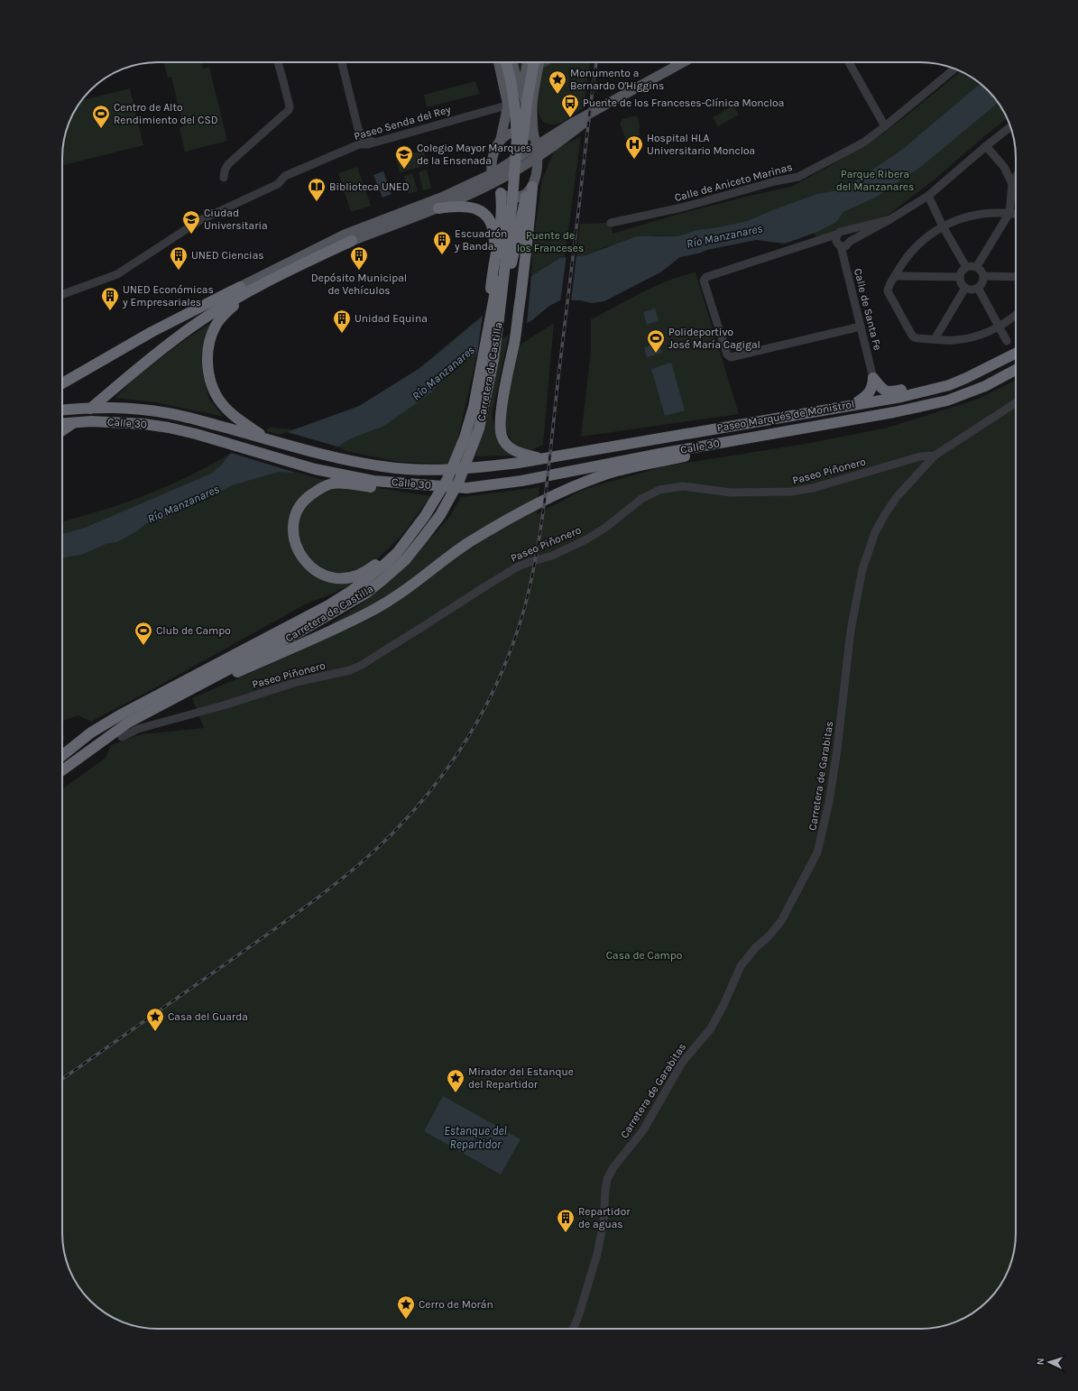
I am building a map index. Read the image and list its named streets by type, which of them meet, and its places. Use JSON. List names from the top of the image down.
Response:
{
  "streets": {
    "highway": ["Carretera de Castilla", "Paseo Marqués de Monistrol", "Calle 30"],
    "street": [
      "Paseo Senda del Rey",
      "Calle de Aniceto Marinas",
      "Calle de Santa Fe",
      "Paseo Piñonero",
      "Carretera de Garabitas"
    ]
  },
  "crossings": [
    ["Paseo Marqués de Monistrol", "Calle 30"],
    ["Paseo Piñonero", "Carretera de Garabitas"]
  ],
  "water": ["Río Manzanares", "Estanque del Repartidor"],
  "parks": ["Parque Ribera del Manzanares", "Puente de los Franceses", "Casa de Campo"],
  "places": {
    "place": [
      "Monumento a Bernardo O'Higgins",
      "Casa del Guarda",
      "Mirador del Estanque del Repartidor",
      "Cerro de Morán"
    ],
    "bus stop": ["Puente de los Franceses-Clínica Moncloa"],
    "sports": ["Centro de Alto Rendimiento del CSD", "Polideportivo José María Cagigal", "Club de Campo"],
    "hospital": ["Hospital HLA Universitario Moncloa"],
    "school or university": ["Colegio Mayor Marques de la Ensenada", "Ciudad Universitaria"],
    "library": ["Biblioteca UNED"],
    "building": [
      "Escuadrón y Banda.",
      "UNED Ciencias",
      "Depósito Municipal de Vehículos",
      "UNED Económicas y Empresariales",
      "Unidad Equina",
      "Repartidor de aguas"
    ]
  },
  "north": "left"
}
